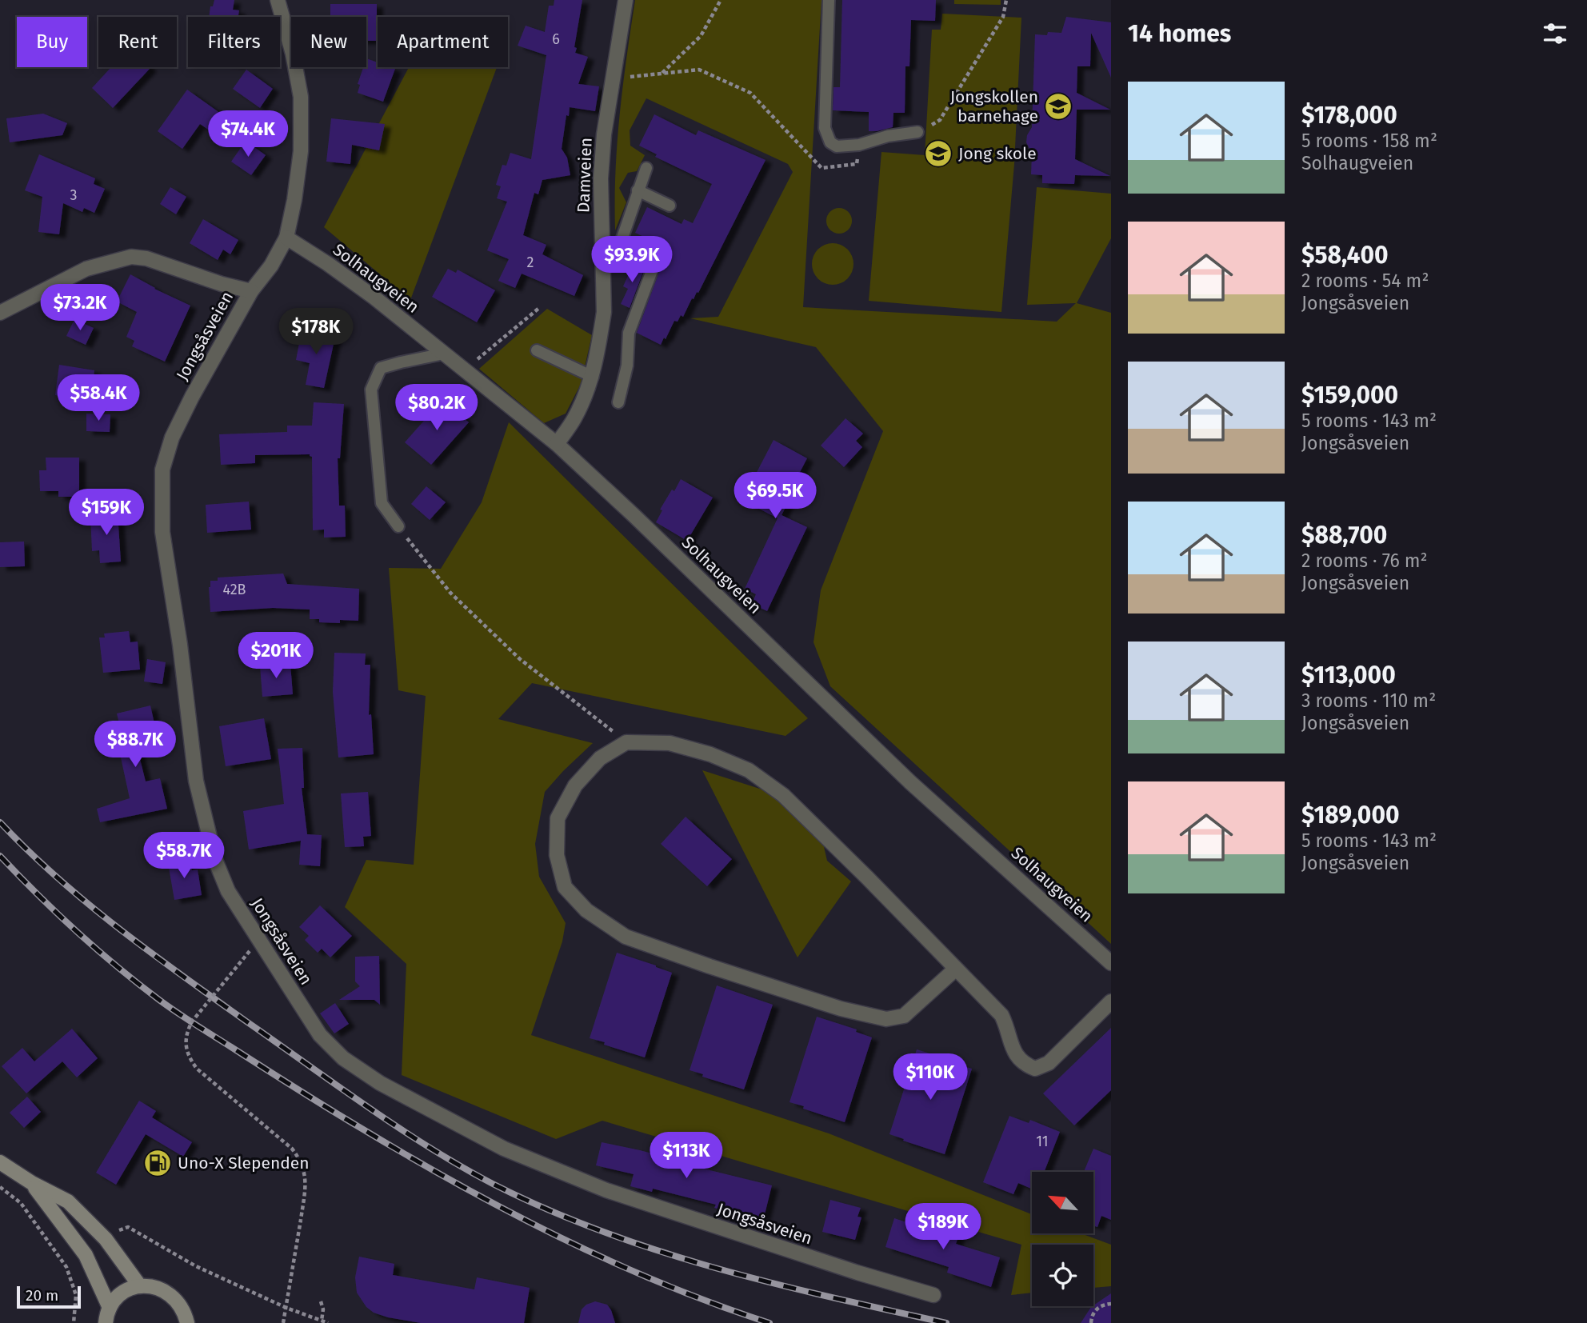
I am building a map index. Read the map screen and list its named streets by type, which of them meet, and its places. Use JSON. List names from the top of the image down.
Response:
{
  "streets": {
    "street": ["Damveien", "Solhaugveien", "Jongsåsveien"]
  },
  "crossings": [
    ["Damveien", "Solhaugveien"],
    ["Solhaugveien", "Jongsåsveien"]
  ],
  "places": {
    "school or university": ["Jongskollen barnehage", "Jong skole"],
    "fuel station": ["Uno-X Slependen"]
  },
  "house_numbers": [
    "6",
    "3",
    "2",
    "42B",
    "11"
  ],
  "scale_bar": "20 m",
  "north": "top left",
  "page": {
    "heading": "14 homes",
    "chip": [
      "Buy",
      "Rent",
      "Filters",
      "New",
      "Apartment"
    ],
    "list": [
      {
        "name": "$178,000",
        "note": "5 rooms · 158 m² · Solhaugveien"
      },
      {
        "name": "$58,400",
        "note": "2 rooms · 54 m² · Jongsåsveien"
      },
      {
        "name": "$159,000",
        "note": "5 rooms · 143 m² · Jongsåsveien"
      },
      {
        "name": "$88,700",
        "note": "2 rooms · 76 m² · Jongsåsveien"
      },
      {
        "name": "$113,000",
        "note": "3 rooms · 110 m² · Jongsåsveien"
      },
      {
        "name": "$189,000",
        "note": "5 rooms · 143 m² · Jongsåsveien"
      }
    ],
    "price": [
      "$74.4K",
      "$93.9K",
      "$73.2K",
      "$178K",
      "$58.4K",
      "$80.2K",
      "$69.5K",
      "$159K",
      "$201K",
      "$88.7K",
      "$58.7K",
      "$110K",
      "$113K",
      "$189K"
    ],
    "scale": "20 m"
  }
}
